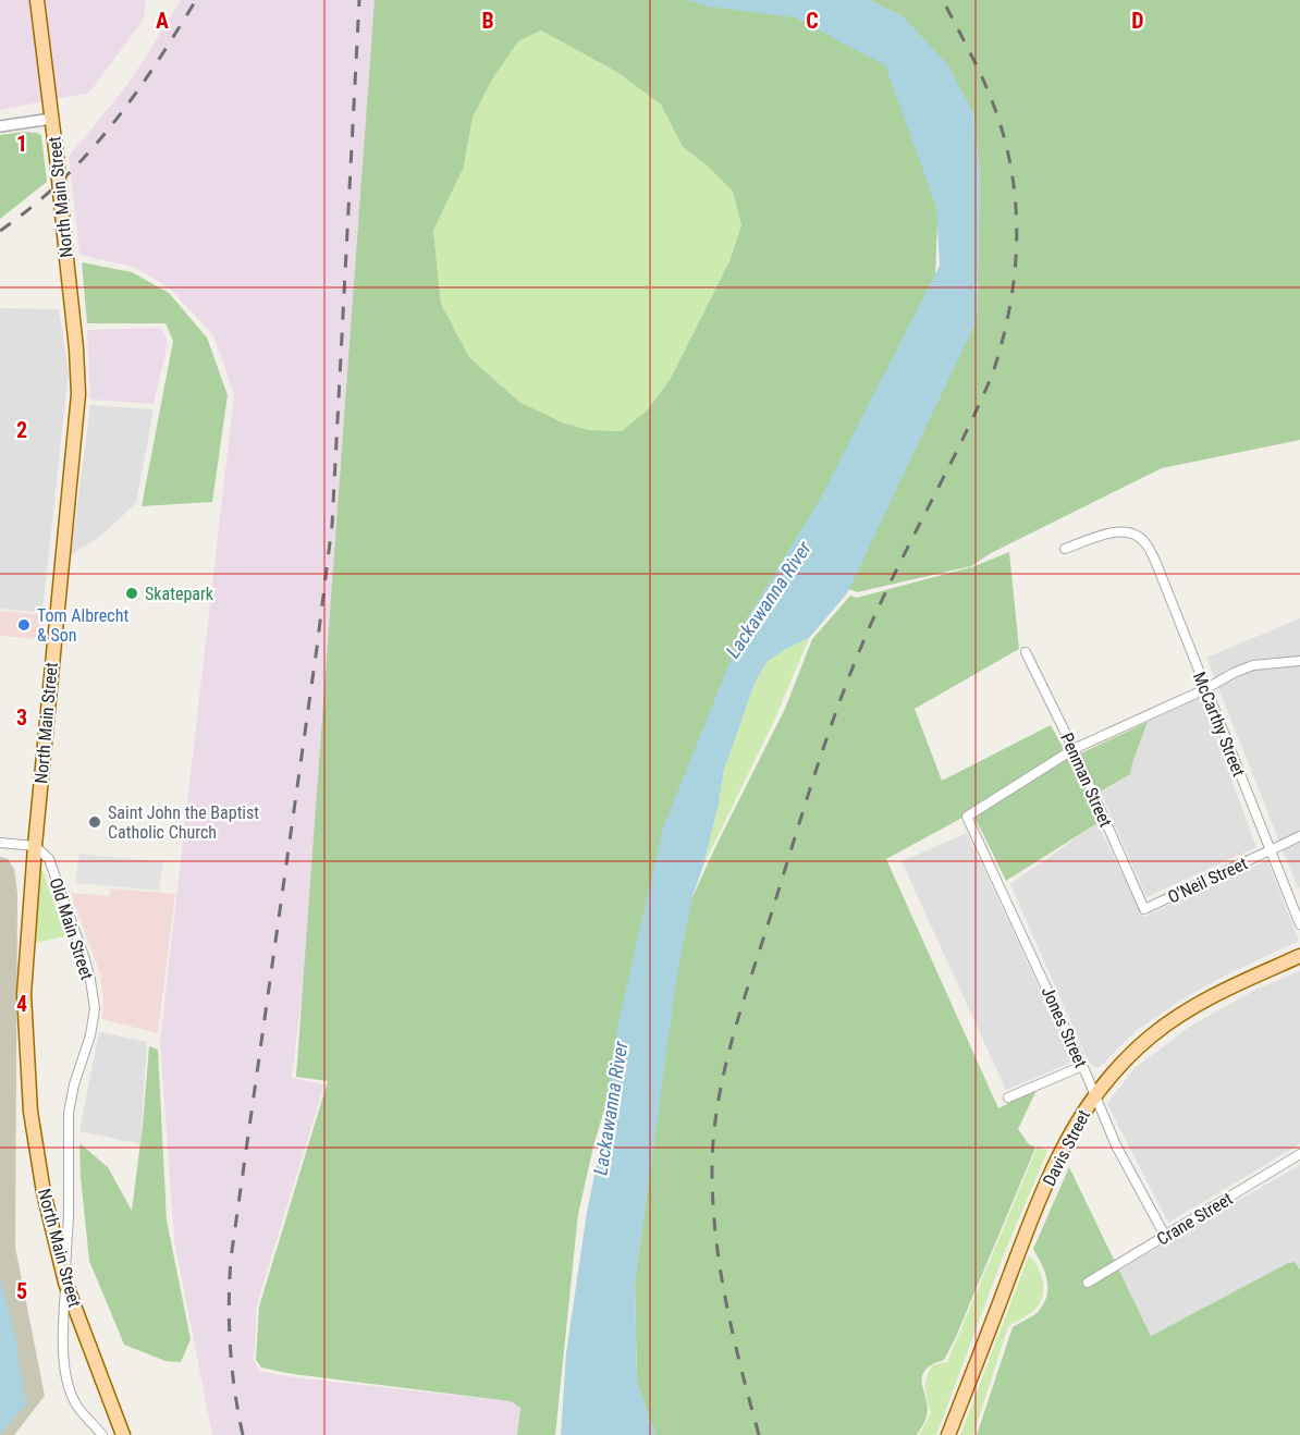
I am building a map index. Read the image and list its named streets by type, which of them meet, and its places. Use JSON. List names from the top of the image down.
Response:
{
  "streets": {
    "main road": ["North Main Street", "Davis Street"],
    "street": [
      "McCarthy Street",
      "Penman Street",
      "O'Neil Street",
      "Old Main Street",
      "Jones Street",
      "Crane Street"
    ]
  },
  "crossings": [
    ["North Main Street", "Old Main Street"],
    ["McCarthy Street", "O'Neil Street"],
    ["Penman Street", "O'Neil Street"],
    ["Penman Street", "Jones Street"],
    ["Jones Street", "Davis Street"],
    ["Jones Street", "Crane Street"]
  ],
  "water": ["Lackawanna River"],
  "places": ["Skatepark", "Tom Albrecht & Son", "Saint John the Baptist Catholic Church"],
  "grid": {
    "columns": [
      "A",
      "B",
      "C",
      "D"
    ],
    "rows": [
      "1",
      "2",
      "3",
      "4",
      "5"
    ]
  }
}
